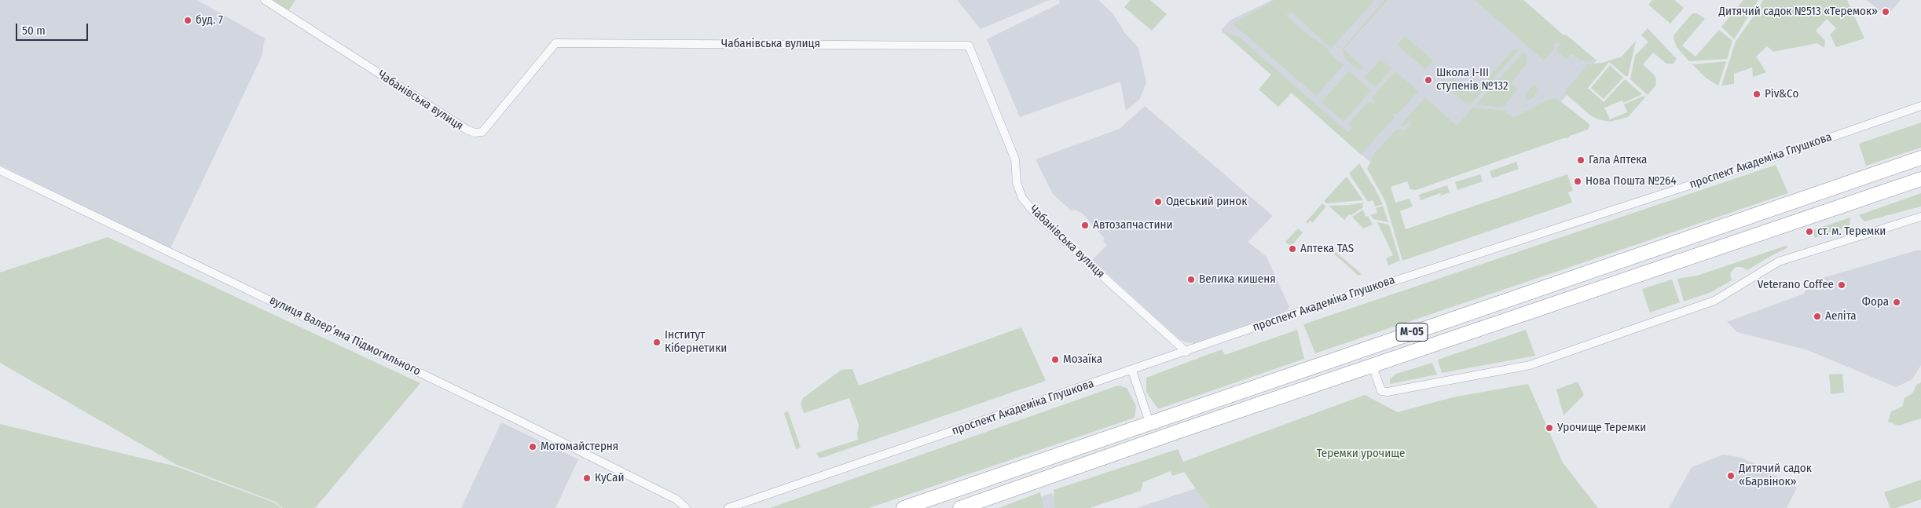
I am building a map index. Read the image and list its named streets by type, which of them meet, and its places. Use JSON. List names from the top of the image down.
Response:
{
  "streets": {
    "highway": ["М-05"],
    "street": ["Чабанівська вулиця", "проспект Академіка Глушкова", "вулиця Валерʼяна Підмогильного"]
  },
  "crossings": [
    ["Чабанівська вулиця", "проспект Академіка Глушкова"]
  ],
  "parks": ["Теремки урочище"],
  "places": [
    "Дитячий садок №513 «Теремок»",
    "буд. 7",
    "Школа І-ІІІ ступенів №132",
    "Piv&Co",
    "Гала Аптека",
    "Нова Пошта №264",
    "Одеський ринок",
    "Автозапчастини",
    "ст. м. Теремки",
    "Аптека TAS",
    "Велика кишеня",
    "Veterano Coffee",
    "Фора",
    "Аеліта",
    "Інститут Кібернетики",
    "Мозаїка",
    "Урочище Теремки",
    "Мотомайстерня",
    "Дитячий садок «Барвінок»",
    "КуСай"
  ],
  "scale_bar": "50 m"
}
